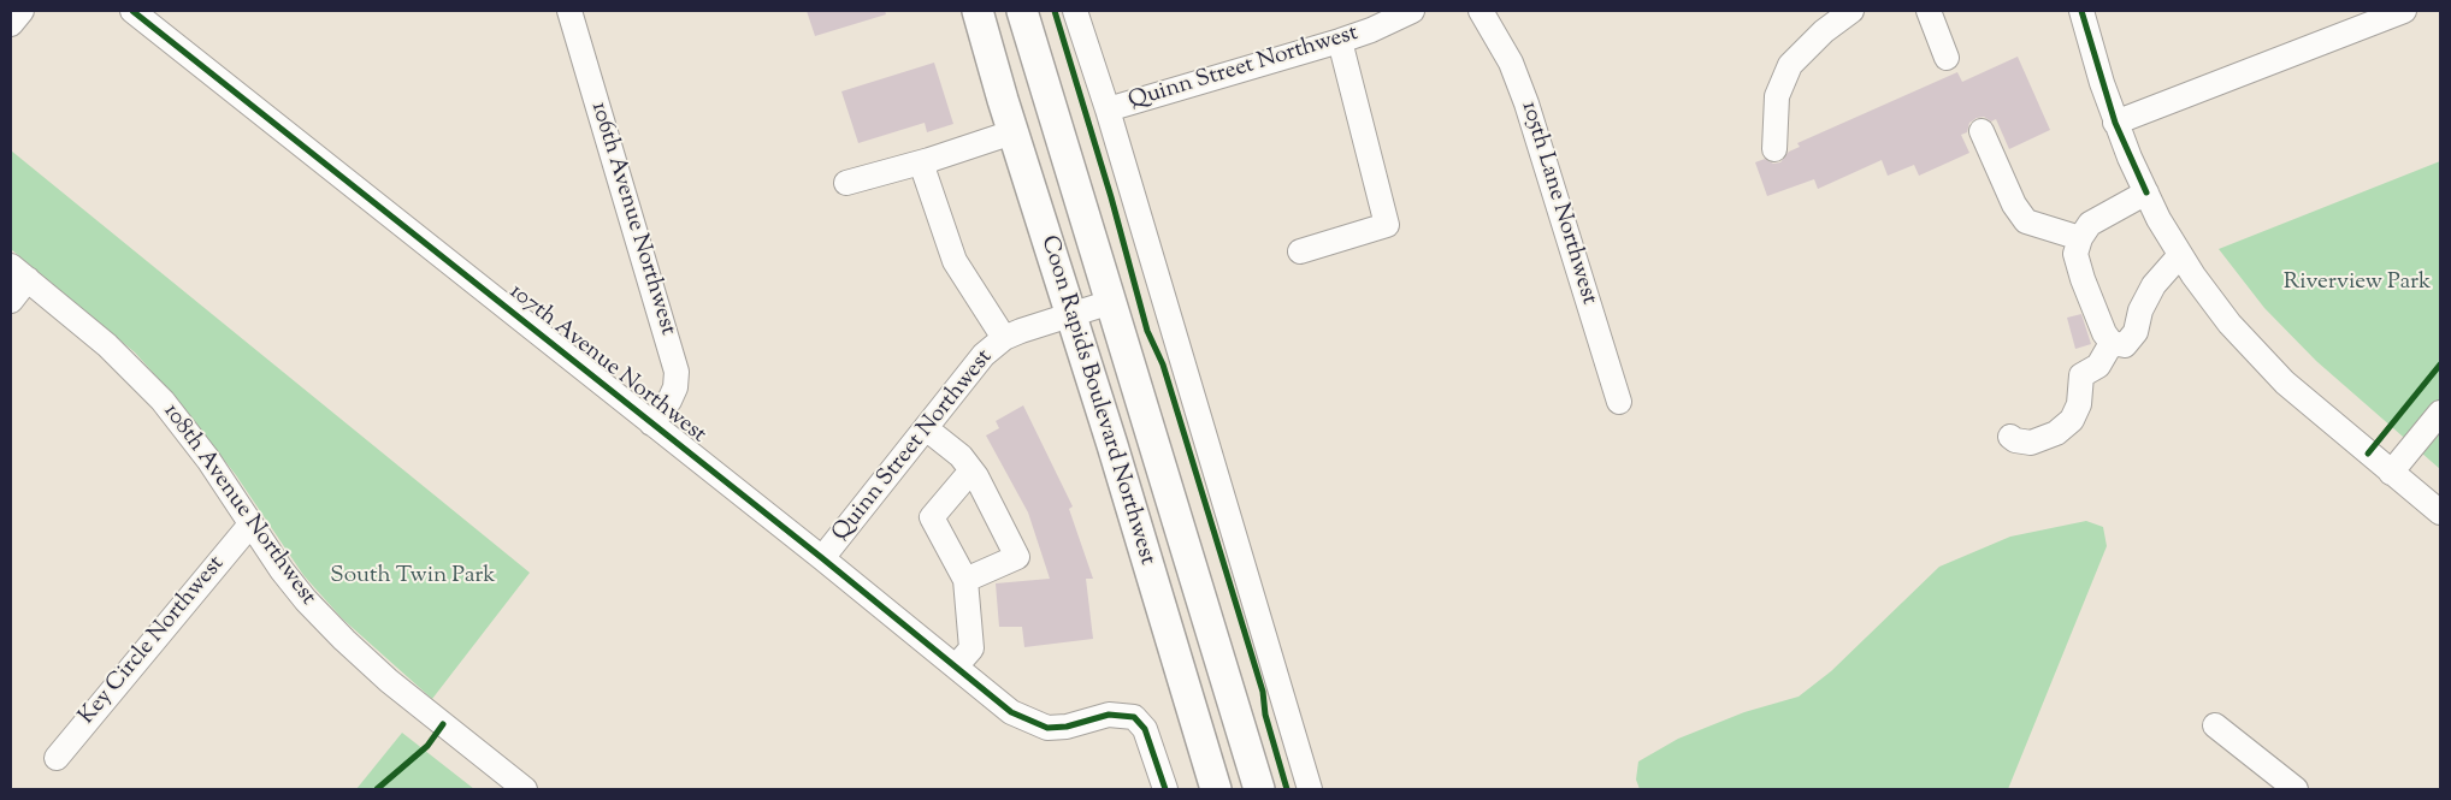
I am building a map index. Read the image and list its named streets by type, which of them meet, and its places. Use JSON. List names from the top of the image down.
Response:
{
  "streets": {
    "main road": ["Coon Rapids Boulevard Northwest"],
    "street": [
      "Quinn Street Northwest",
      "105th Lane Northwest",
      "106th Avenue Northwest",
      "107th Avenue Northwest",
      "108th Avenue Northwest",
      "Key Circle Northwest"
    ]
  },
  "crossings": [
    ["Quinn Street Northwest", "107th Avenue Northwest"],
    ["Quinn Street Northwest", "Coon Rapids Boulevard Northwest"],
    ["106th Avenue Northwest", "107th Avenue Northwest"],
    ["108th Avenue Northwest", "Key Circle Northwest"]
  ],
  "parks": ["Riverview Park", "South Twin Park"]
}
